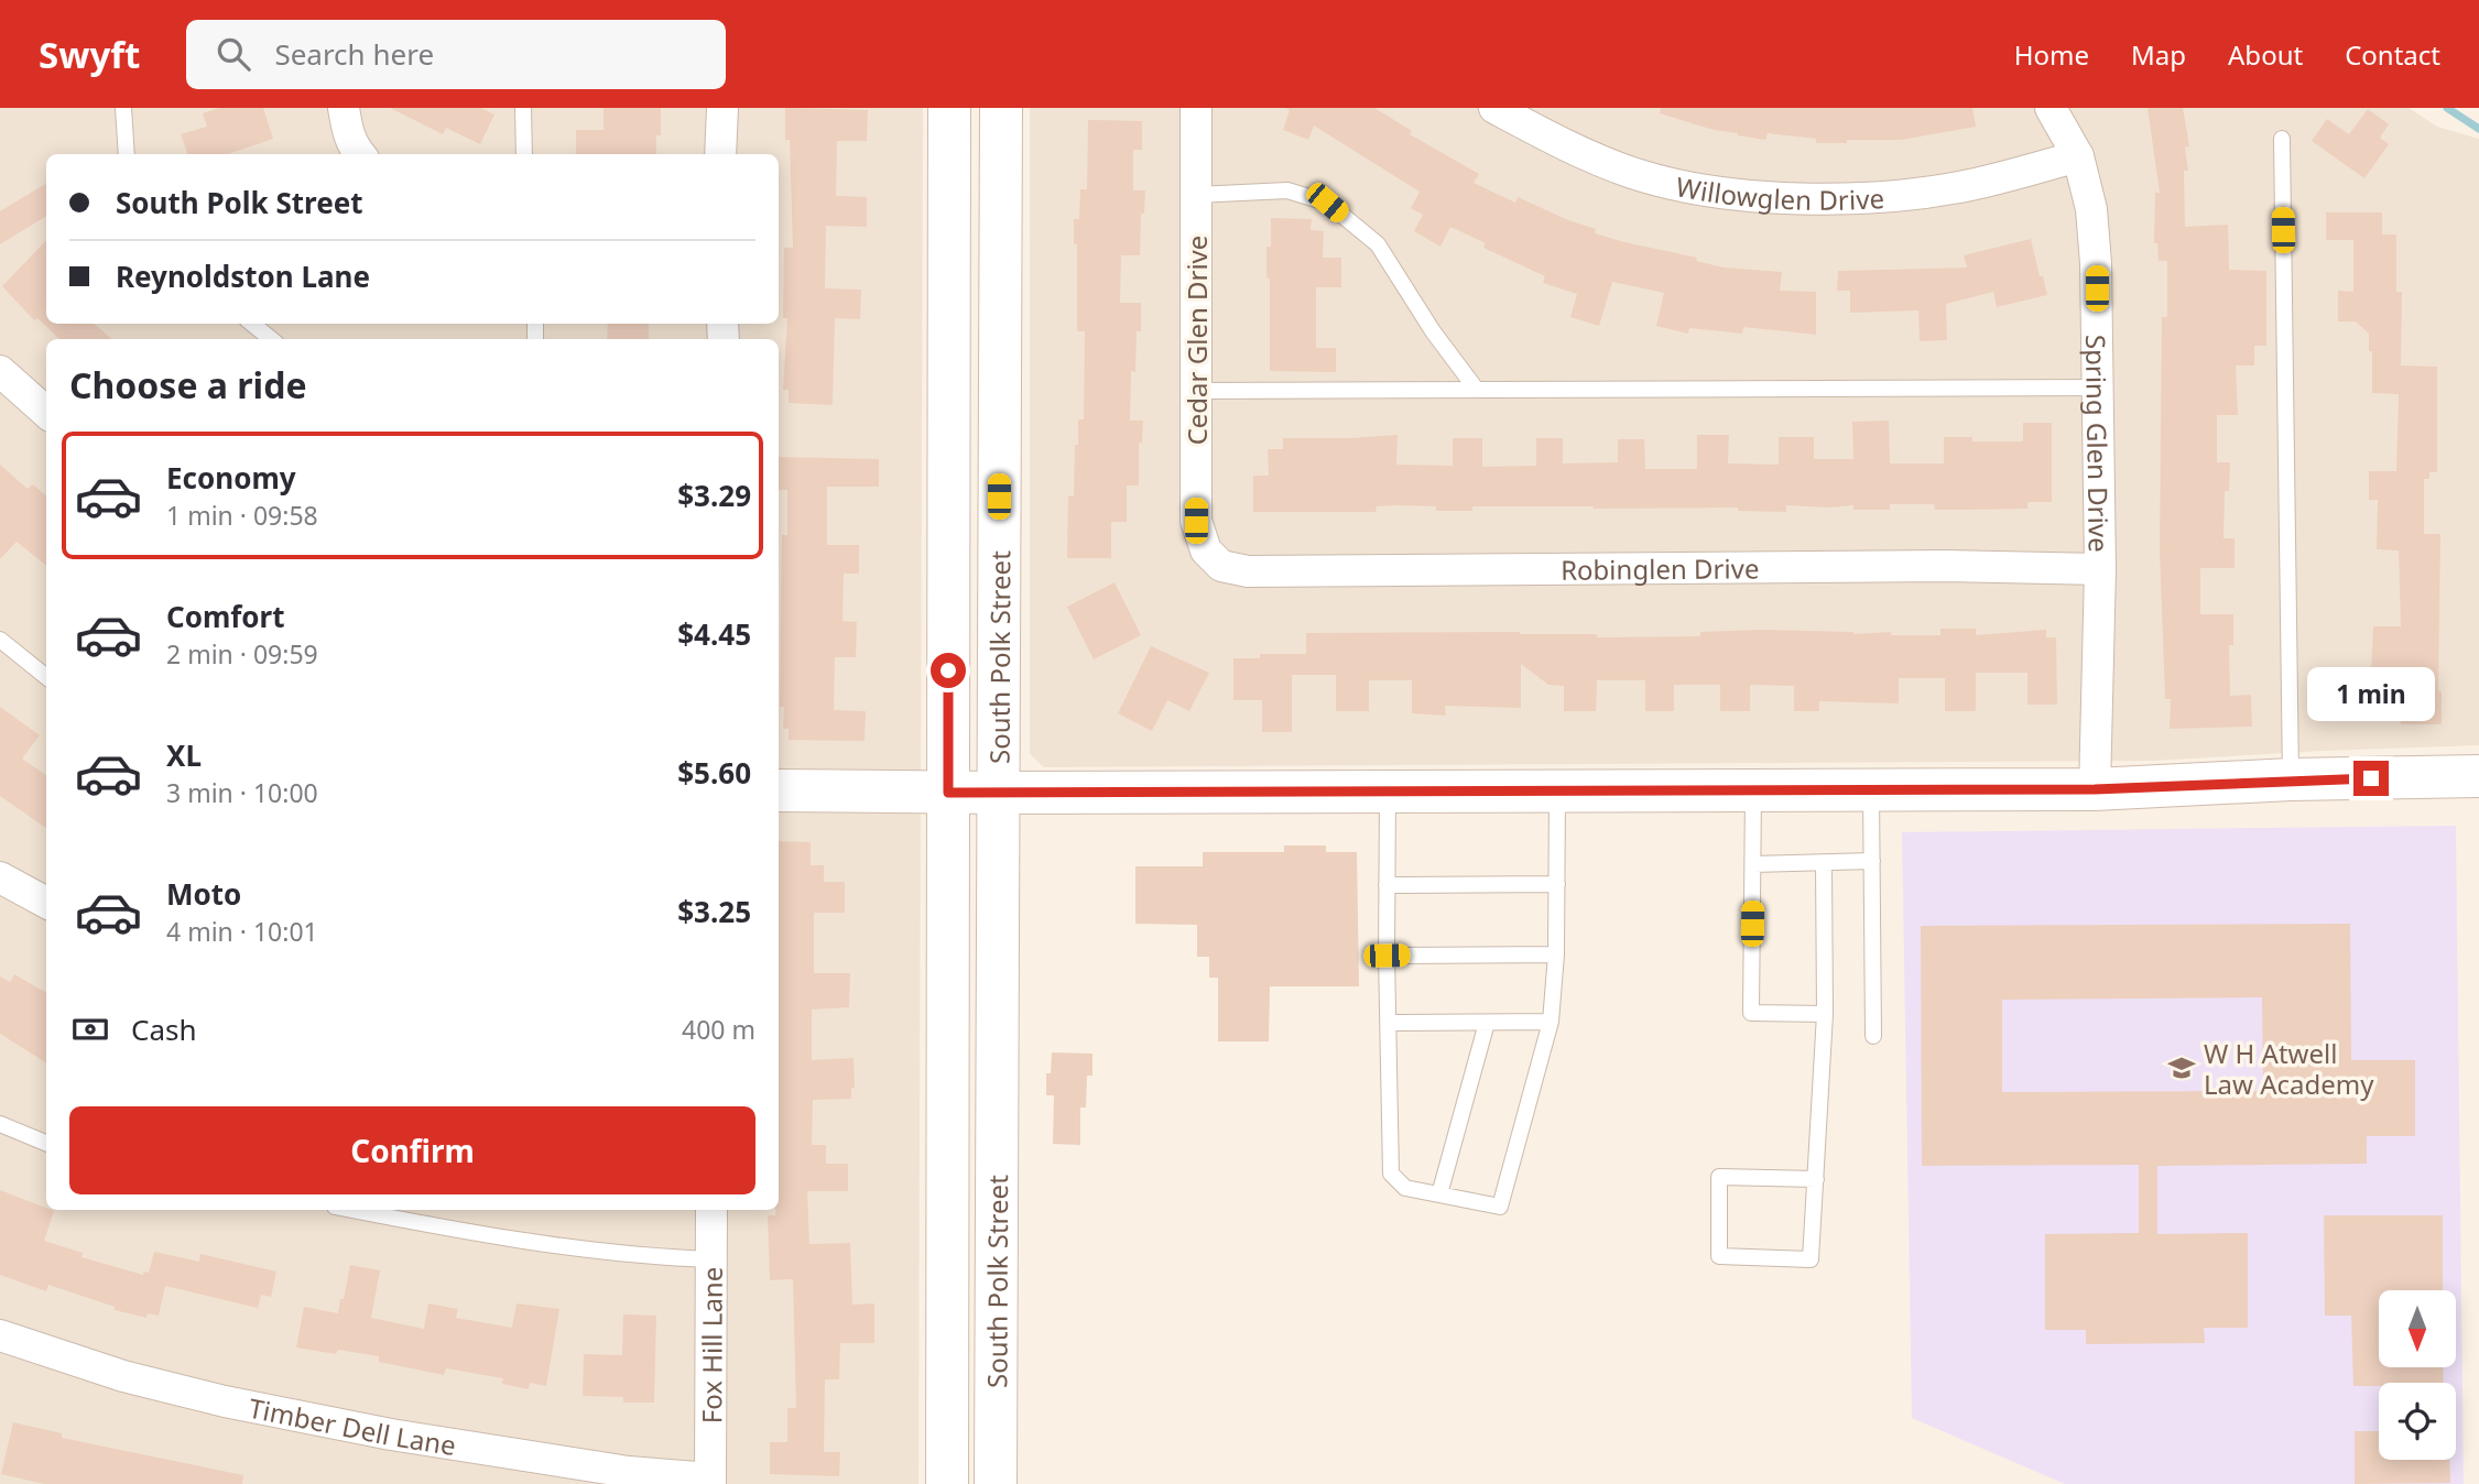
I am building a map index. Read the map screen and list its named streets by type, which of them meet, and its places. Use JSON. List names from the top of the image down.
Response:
{
  "streets": {
    "main road": ["South Polk Street"],
    "street": [
      "Willowglen Drive",
      "Cedar Glen Drive",
      "Spring Glen Drive",
      "Robinglen Drive",
      "Fox Hill Lane",
      "Timber Dell Lane"
    ]
  },
  "crossings": [
    ["Willowglen Drive", "Spring Glen Drive"],
    ["Cedar Glen Drive", "Robinglen Drive"],
    ["Spring Glen Drive", "Robinglen Drive"],
    ["Fox Hill Lane", "Timber Dell Lane"]
  ],
  "places": {
    "school or university": ["W H Atwell Law Academy"]
  },
  "north": "bottom",
  "page": {
    "header": "Swyft",
    "search": "Search here",
    "nav": [
      "Home",
      "Map",
      "About",
      "Contact"
    ],
    "banner": ["South Polk Street", "Reynoldston Lane"],
    "heading": "Choose a ride",
    "list": [
      {
        "name": "Economy",
        "note": "1 min · 09:58",
        "value": "$3.29"
      },
      {
        "name": "Comfort",
        "note": "2 min · 09:59",
        "value": "$4.45"
      },
      {
        "name": "XL",
        "note": "3 min · 10:00",
        "value": "$5.60"
      },
      {
        "name": "Moto",
        "note": "4 min · 10:01",
        "value": "$3.25"
      }
    ],
    "bubble": "1 min",
    "pay": ["Cash", "400 m"],
    "buttons": "Confirm"
  }
}
